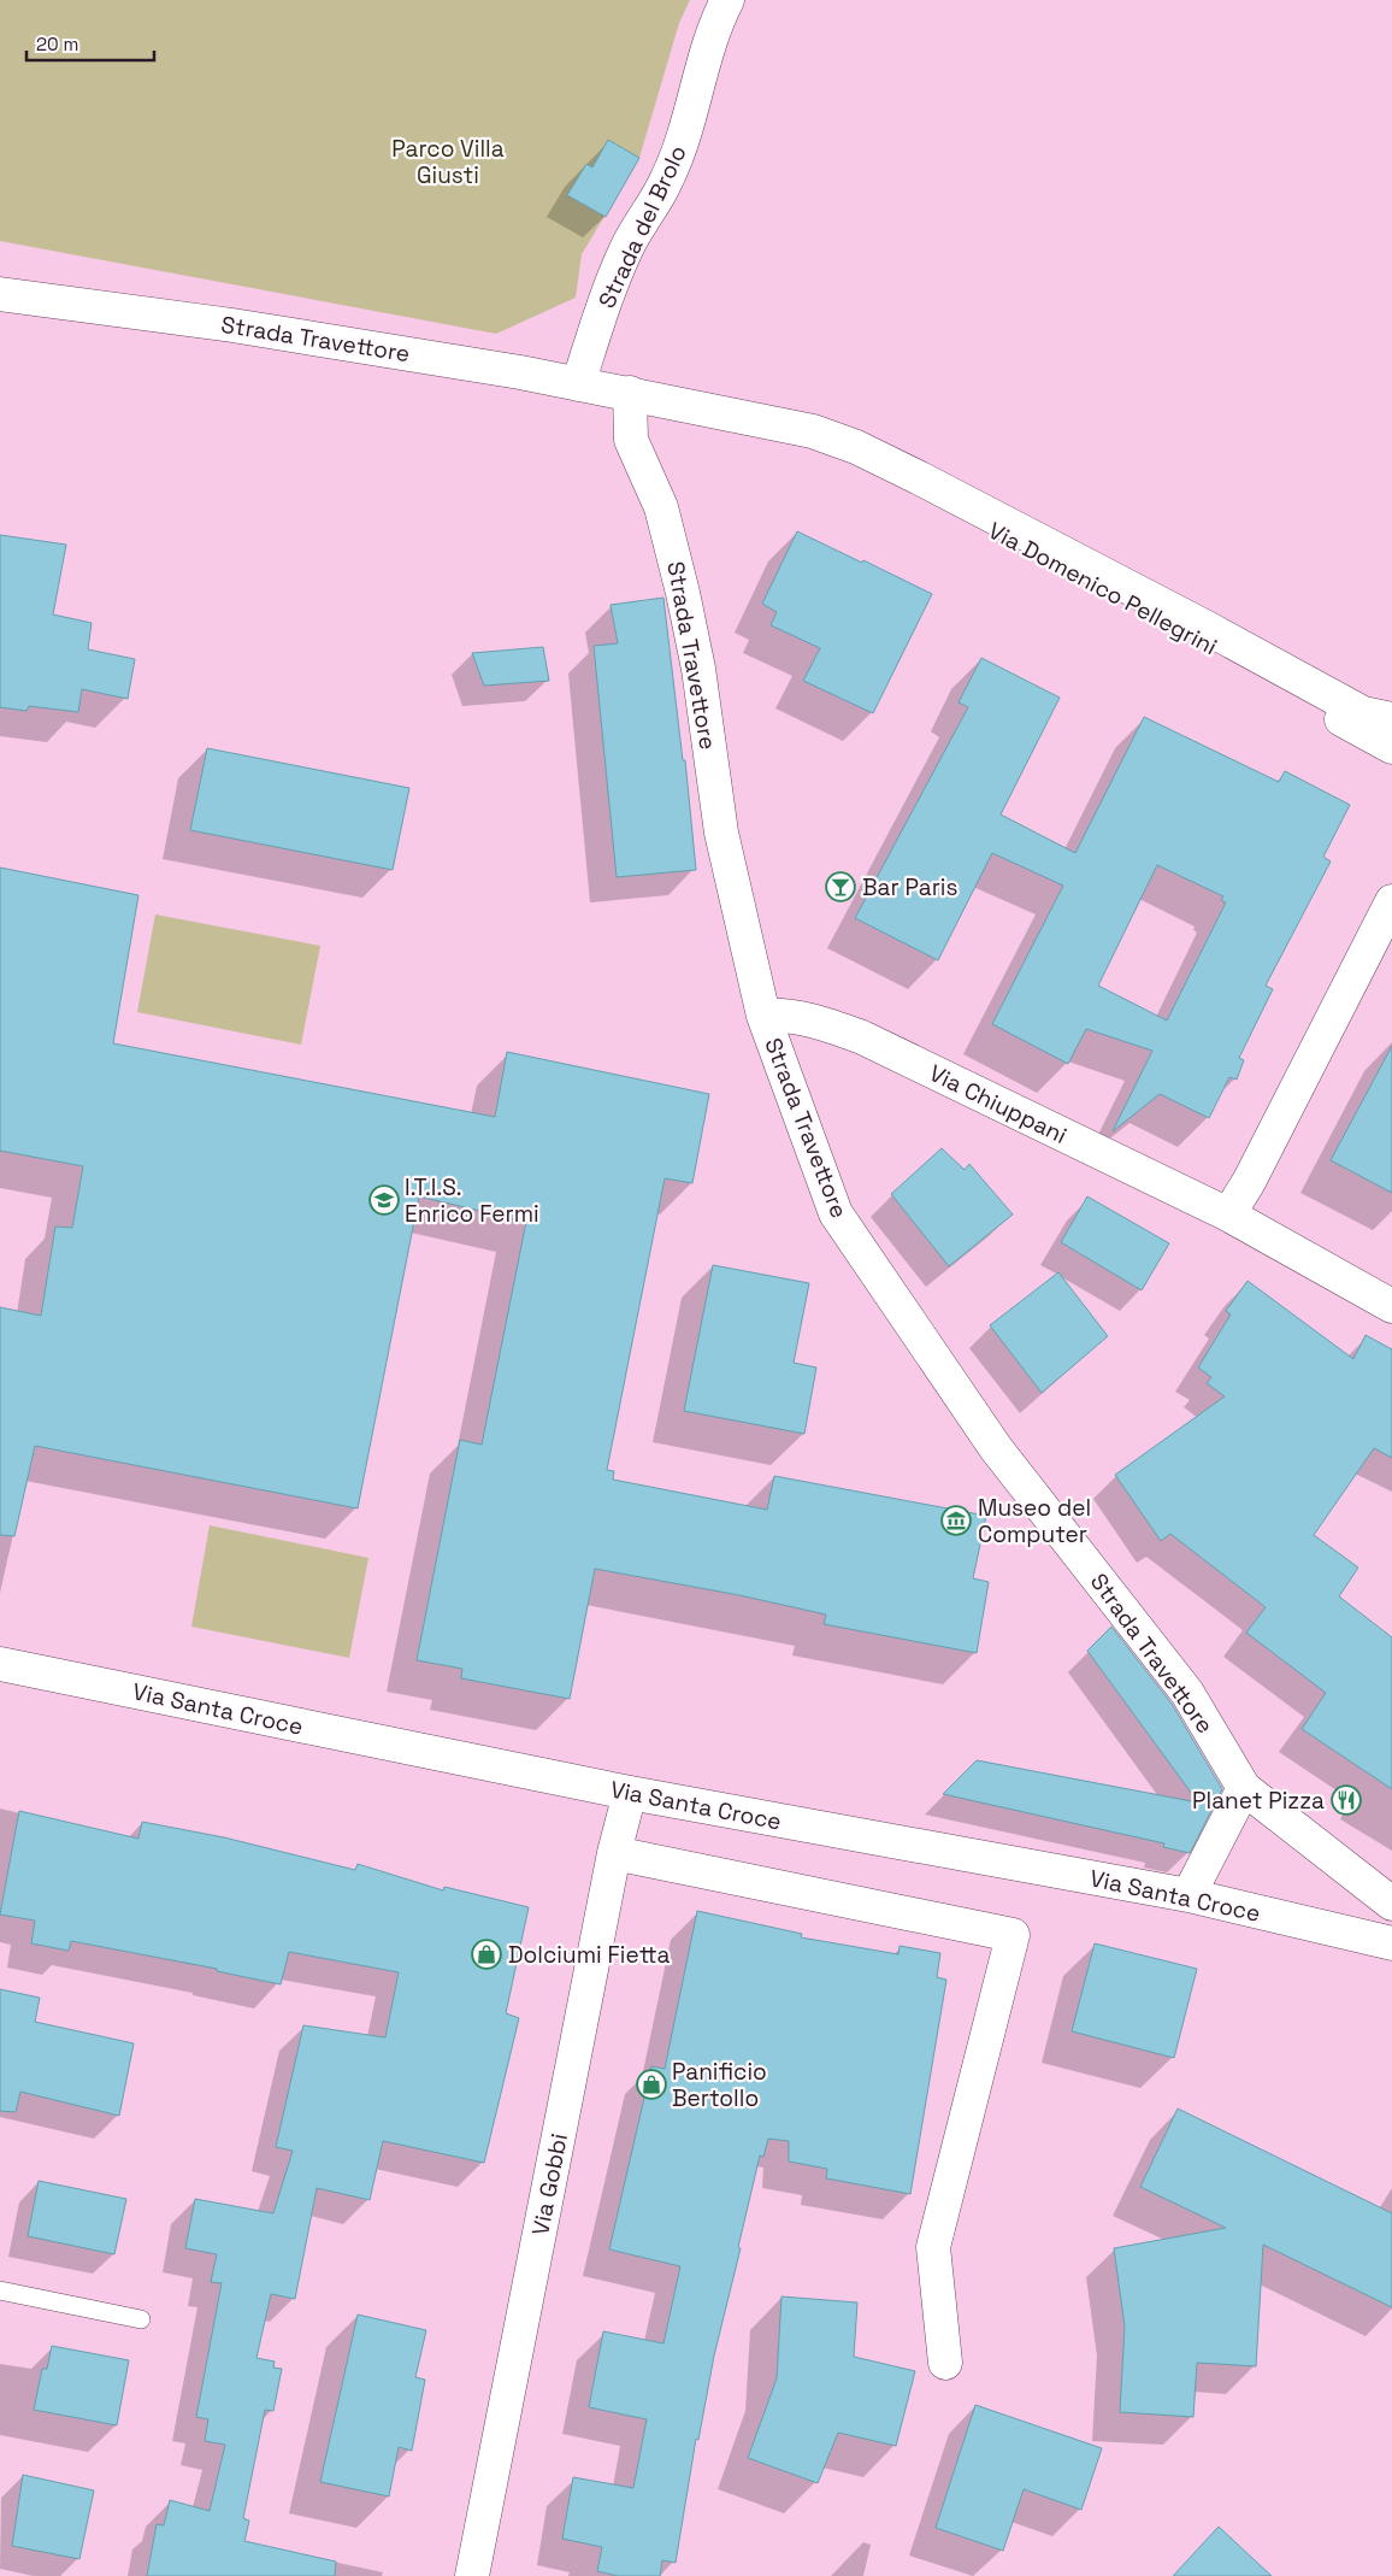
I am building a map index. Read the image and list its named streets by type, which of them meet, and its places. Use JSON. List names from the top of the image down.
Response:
{
  "streets": {
    "street": [
      "Strada del Brolo",
      "Strada Travettore",
      "Via Domenico Pellegrini",
      "Via Chiuppani",
      "Via Santa Croce",
      "Via Gobbi"
    ]
  },
  "crossings": [
    ["Strada del Brolo", "Strada Travettore"],
    ["Strada Travettore", "Via Domenico Pellegrini"],
    ["Strada Travettore", "Via Chiuppani"],
    ["Via Santa Croce", "Via Gobbi"]
  ],
  "parks": ["Parco Villa Giusti"],
  "places": {
    "bar": ["Bar Paris"],
    "school or university": ["I.T.I.S. Enrico Fermi"],
    "museum": ["Museo del Computer"],
    "restaurant": ["Planet Pizza"],
    "shop": ["Dolciumi Fietta", "Panificio Bertollo"]
  },
  "scale_bar": "20 m"
}
